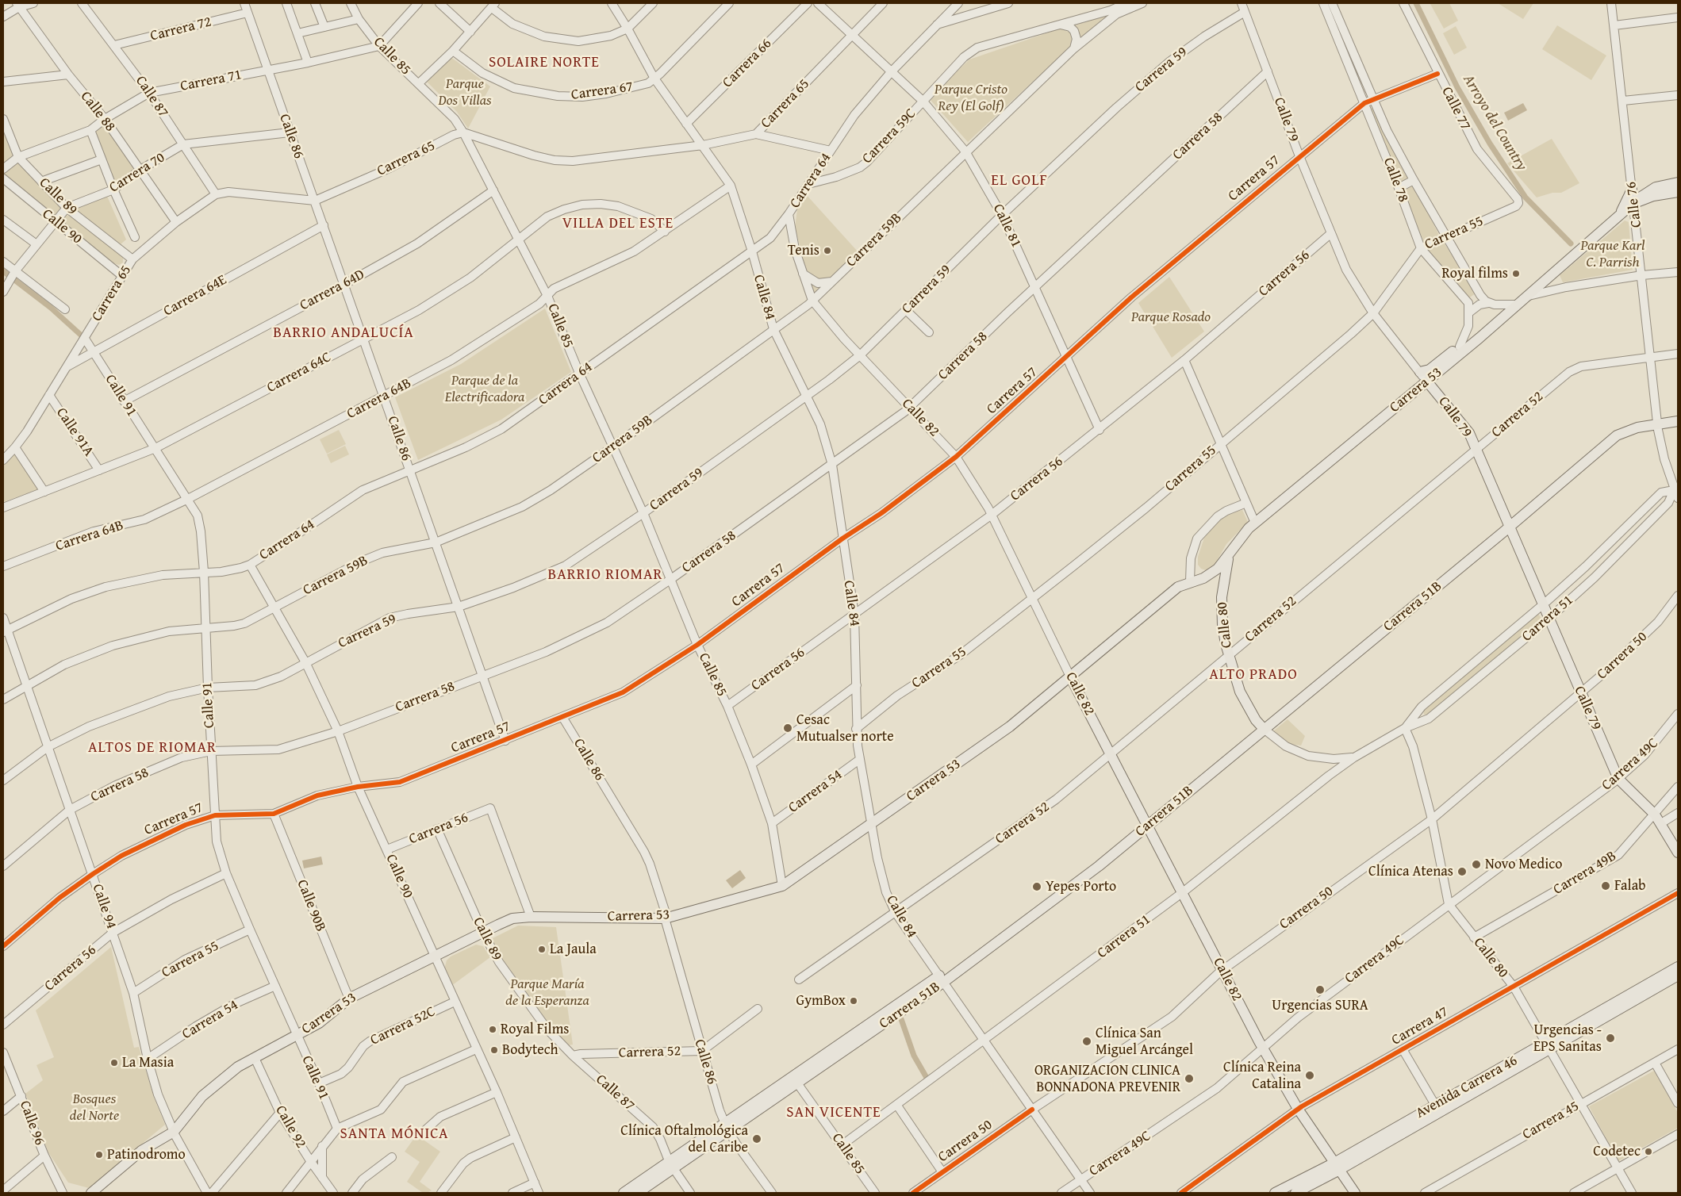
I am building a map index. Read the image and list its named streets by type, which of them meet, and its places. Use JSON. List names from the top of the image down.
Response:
{
  "streets": {
    "main road": [
      "Calle 79",
      "Carrera 53",
      "Calle 82",
      "Carrera 51B",
      "Calle 80",
      "Avenida Carrera 46"
    ],
    "street": [
      "Carrera 72",
      "Calle 85",
      "Carrera 66",
      "Carrera 59",
      "Carrera 71",
      "Carrera 67",
      "Calle 87",
      "Carrera 65",
      "Calle 77",
      "Calle 88",
      "Calle 86",
      "Carrera 59C",
      "Carrera 58",
      "Carrera 70",
      "Carrera 57",
      "Calle 78",
      "Carrera 64",
      "Calle 89",
      "Calle 76",
      "Calle 81",
      "Calle 90",
      "Carrera 55",
      "Carrera 59B",
      "Carrera 56",
      "Carrera 64D",
      "Carrera 64E",
      "Calle 84",
      "Carrera 64C",
      "Calle 91",
      "Carrera 64B",
      "Carrera 52",
      "Calle 91A",
      "Carrera 51",
      "Carrera 50",
      "Carrera 49C",
      "Carrera 54",
      "Carrera 49B",
      "Calle 90B",
      "Calle 94",
      "Carrera 52C",
      "Carrera 47",
      "Carrera 45",
      "Calle 96",
      "Calle 92"
    ]
  },
  "crossings": [
    ["Carrera 72", "Calle 87"],
    ["Carrera 72", "Calle 86"],
    ["Calle 85", "Carrera 59"],
    ["Calle 85", "Carrera 71"],
    ["Calle 85", "Carrera 65"],
    ["Calle 85", "Carrera 58"],
    ["Calle 85", "Carrera 57"],
    ["Calle 85", "Carrera 64"],
    ["Calle 85", "Carrera 59B"],
    ["Calle 85", "Carrera 56"],
    ["Calle 85", "Carrera 64D"],
    ["Calle 85", "Carrera 64C"],
    ["Calle 85", "Carrera 53"],
    ["Calle 85", "Carrera 64B"],
    ["Calle 85", "Carrera 51B"],
    ["Calle 85", "Carrera 51"],
    ["Calle 85", "Carrera 54"],
    ["Carrera 66", "Calle 84"],
    ["Carrera 59", "Calle 79"],
    ["Carrera 59", "Calle 86"],
    ["Carrera 59", "Calle 81"],
    ["Carrera 59", "Calle 90"],
    ["Carrera 59", "Calle 84"],
    ["Carrera 59", "Calle 91"],
    ["Carrera 59", "Calle 82"],
    ["Carrera 59", "Calle 94"],
    ["Carrera 71", "Calle 87"],
    ["Carrera 71", "Calle 88"],
    ["Carrera 71", "Calle 86"],
    ["Carrera 71", "Calle 89"],
    ["Carrera 67", "Calle 84"],
    ["Calle 87", "Carrera 65"],
    ["Calle 87", "Carrera 70"],
    ["Calle 87", "Calle 89"],
    ["Calle 87", "Carrera 52"],
    ["Calle 87", "Carrera 51B"],
    ["Carrera 65", "Calle 88"],
    ["Carrera 65", "Calle 86"],
    ["Carrera 65", "Calle 89"],
    ["Carrera 65", "Calle 81"],
    ["Carrera 65", "Calle 90"],
    ["Carrera 65", "Carrera 64E"],
    ["Carrera 65", "Calle 84"],
    ["Carrera 65", "Calle 91"],
    ["Carrera 65", "Calle 91A"],
    ["Calle 77", "Carrera 57"],
    ["Calle 77", "Carrera 55"],
    ["Calle 88", "Carrera 70"],
    ["Calle 79", "Carrera 58"],
    ["Calle 79", "Carrera 57"],
    ["Calle 79", "Carrera 55"],
    ["Calle 79", "Carrera 56"],
    ["Calle 79", "Carrera 53"],
    ["Calle 79", "Carrera 52"],
    ["Calle 79", "Carrera 51B"],
    ["Calle 79", "Carrera 51"],
    ["Calle 79", "Carrera 50"],
    ["Calle 79", "Carrera 49C"],
    ["Calle 79", "Carrera 49B"],
    ["Calle 86", "Carrera 58"],
    ["Calle 86", "Carrera 70"],
    ["Calle 86", "Carrera 57"],
    ["Calle 86", "Carrera 64"],
    ["Calle 86", "Carrera 59B"],
    ["Calle 86", "Carrera 64D"],
    ["Calle 86", "Carrera 64E"],
    ["Calle 86", "Carrera 64C"],
    ["Calle 86", "Carrera 53"],
    ["Calle 86", "Carrera 64B"],
    ["Calle 86", "Carrera 52"],
    ["Calle 86", "Carrera 51B"],
    ["Carrera 59C", "Carrera 64"],
    ["Carrera 59C", "Calle 81"],
    ["Carrera 58", "Calle 81"],
    ["Carrera 58", "Calle 90"],
    ["Carrera 58", "Calle 84"],
    ["Carrera 58", "Calle 91"],
    ["Carrera 58", "Calle 82"],
    ["Carrera 58", "Calle 94"],
    ["Carrera 70", "Calle 89"],
    ["Carrera 70", "Calle 90"],
    ["Carrera 57", "Calle 78"],
    ["Carrera 57", "Calle 81"],
    ["Carrera 57", "Calle 90"],
    ["Carrera 57", "Calle 84"],
    ["Carrera 57", "Calle 91"],
    ["Carrera 57", "Calle 82"],
    ["Carrera 57", "Calle 90B"],
    ["Carrera 57", "Calle 94"],
    ["Calle 78", "Carrera 55"],
    ["Carrera 64", "Calle 81"],
    ["Carrera 64", "Calle 90"],
    ["Carrera 64", "Calle 84"],
    ["Carrera 64", "Calle 91"],
    ["Carrera 64", "Calle 82"],
    ["Carrera 64", "Calle 94"],
    ["Calle 89", "Carrera 56"],
    ["Calle 89", "Carrera 53"],
    ["Calle 89", "Carrera 52"],
    ["Calle 76", "Carrera 52"],
    ["Calle 76", "Carrera 51B"],
    ["Calle 76", "Carrera 51"],
    ["Calle 81", "Carrera 59B"],
    ["Calle 81", "Carrera 56"],
    ["Calle 90", "Carrera 59B"],
    ["Calle 90", "Carrera 56"],
    ["Calle 90", "Carrera 53"],
    ["Calle 90", "Carrera 52C"],
    ["Carrera 55", "Calle 84"],
    ["Carrera 55", "Calle 91"],
    ["Carrera 55", "Calle 82"],
    ["Carrera 55", "Calle 94"],
    ["Carrera 59B", "Calle 84"],
    ["Carrera 59B", "Calle 91"],
    ["Carrera 59B", "Calle 82"],
    ["Carrera 59B", "Calle 94"],
    ["Carrera 56", "Calle 84"],
    ["Carrera 56", "Carrera 53"],
    ["Carrera 56", "Calle 91"],
    ["Carrera 56", "Calle 82"],
    ["Carrera 56", "Calle 94"],
    ["Carrera 64D", "Calle 91"],
    ["Carrera 64E", "Calle 91"],
    ["Calle 84", "Carrera 53"],
    ["Calle 84", "Carrera 64B"],
    ["Calle 84", "Carrera 52"],
    ["Calle 84", "Carrera 51B"],
    ["Calle 84", "Carrera 51"],
    ["Calle 84", "Carrera 50"],
    ["Calle 84", "Carrera 49C"],
    ["Calle 84", "Carrera 54"],
    ["Carrera 64C", "Calle 91"],
    ["Carrera 64C", "Carrera 64B"],
    ["Carrera 64C", "Calle 91A"],
    ["Carrera 53", "Calle 91"],
    ["Carrera 53", "Calle 82"],
    ["Carrera 53", "Calle 80"],
    ["Carrera 53", "Calle 90B"],
    ["Carrera 53", "Calle 94"],
    ["Carrera 53", "Calle 92"],
    ["Calle 91", "Carrera 64B"],
    ["Calle 91", "Carrera 54"],
    ["Calle 91", "Carrera 52C"],
    ["Carrera 52", "Calle 82"],
    ["Carrera 52", "Calle 80"],
    ["Calle 82", "Carrera 51B"],
    ["Calle 82", "Carrera 51"],
    ["Calle 82", "Carrera 50"],
    ["Calle 82", "Carrera 49C"],
    ["Calle 82", "Carrera 47"],
    ["Calle 82", "Avenida Carrera 46"],
    ["Carrera 51B", "Calle 80"],
    ["Carrera 51", "Calle 80"],
    ["Calle 80", "Carrera 50"],
    ["Calle 80", "Carrera 49C"],
    ["Calle 80", "Carrera 49B"],
    ["Calle 80", "Carrera 47"],
    ["Calle 80", "Avenida Carrera 46"],
    ["Calle 80", "Carrera 45"],
    ["Carrera 54", "Calle 94"]
  ],
  "districts": [
    "SOLAIRE NORTE",
    "EL GOLF",
    "VILLA DEL ESTE",
    "BARRIO ANDALUCÍA",
    "BARRIO RIOMAR",
    "ALTO PRADO",
    "ALTOS DE RIOMAR",
    "SAN VICENTE",
    "SANTA MÓNICA"
  ],
  "water": ["Arroyo del Country"],
  "parks": [
    "Parque Dos Villas",
    "Parque Cristo Rey (El Golf)",
    "Parque Karl C. Parrish",
    "Parque Rosado",
    "Parque de la Electrificadora",
    "Parque María de la Esperanza",
    "Bosques del Norte"
  ],
  "places": [
    "Tenis",
    "Royal films",
    "Cesac Mutualser norte",
    "Novo Medico",
    "Clínica Atenas",
    "Falab",
    "Yepes Porto",
    "La Jaula",
    "Urgencias SURA",
    "GymBox",
    "Royal Films",
    "Urgencias - EPS Sanitas",
    "Clínica San Miguel Arcángel",
    "Bodytech",
    "La Masia",
    "Clínica Reina Catalina",
    "ORGANIZACION CLINICA BONNADONA PREVENIR",
    "Clínica Oftalmológica del Caribe",
    "Codetec",
    "Patinodromo"
  ]
}
